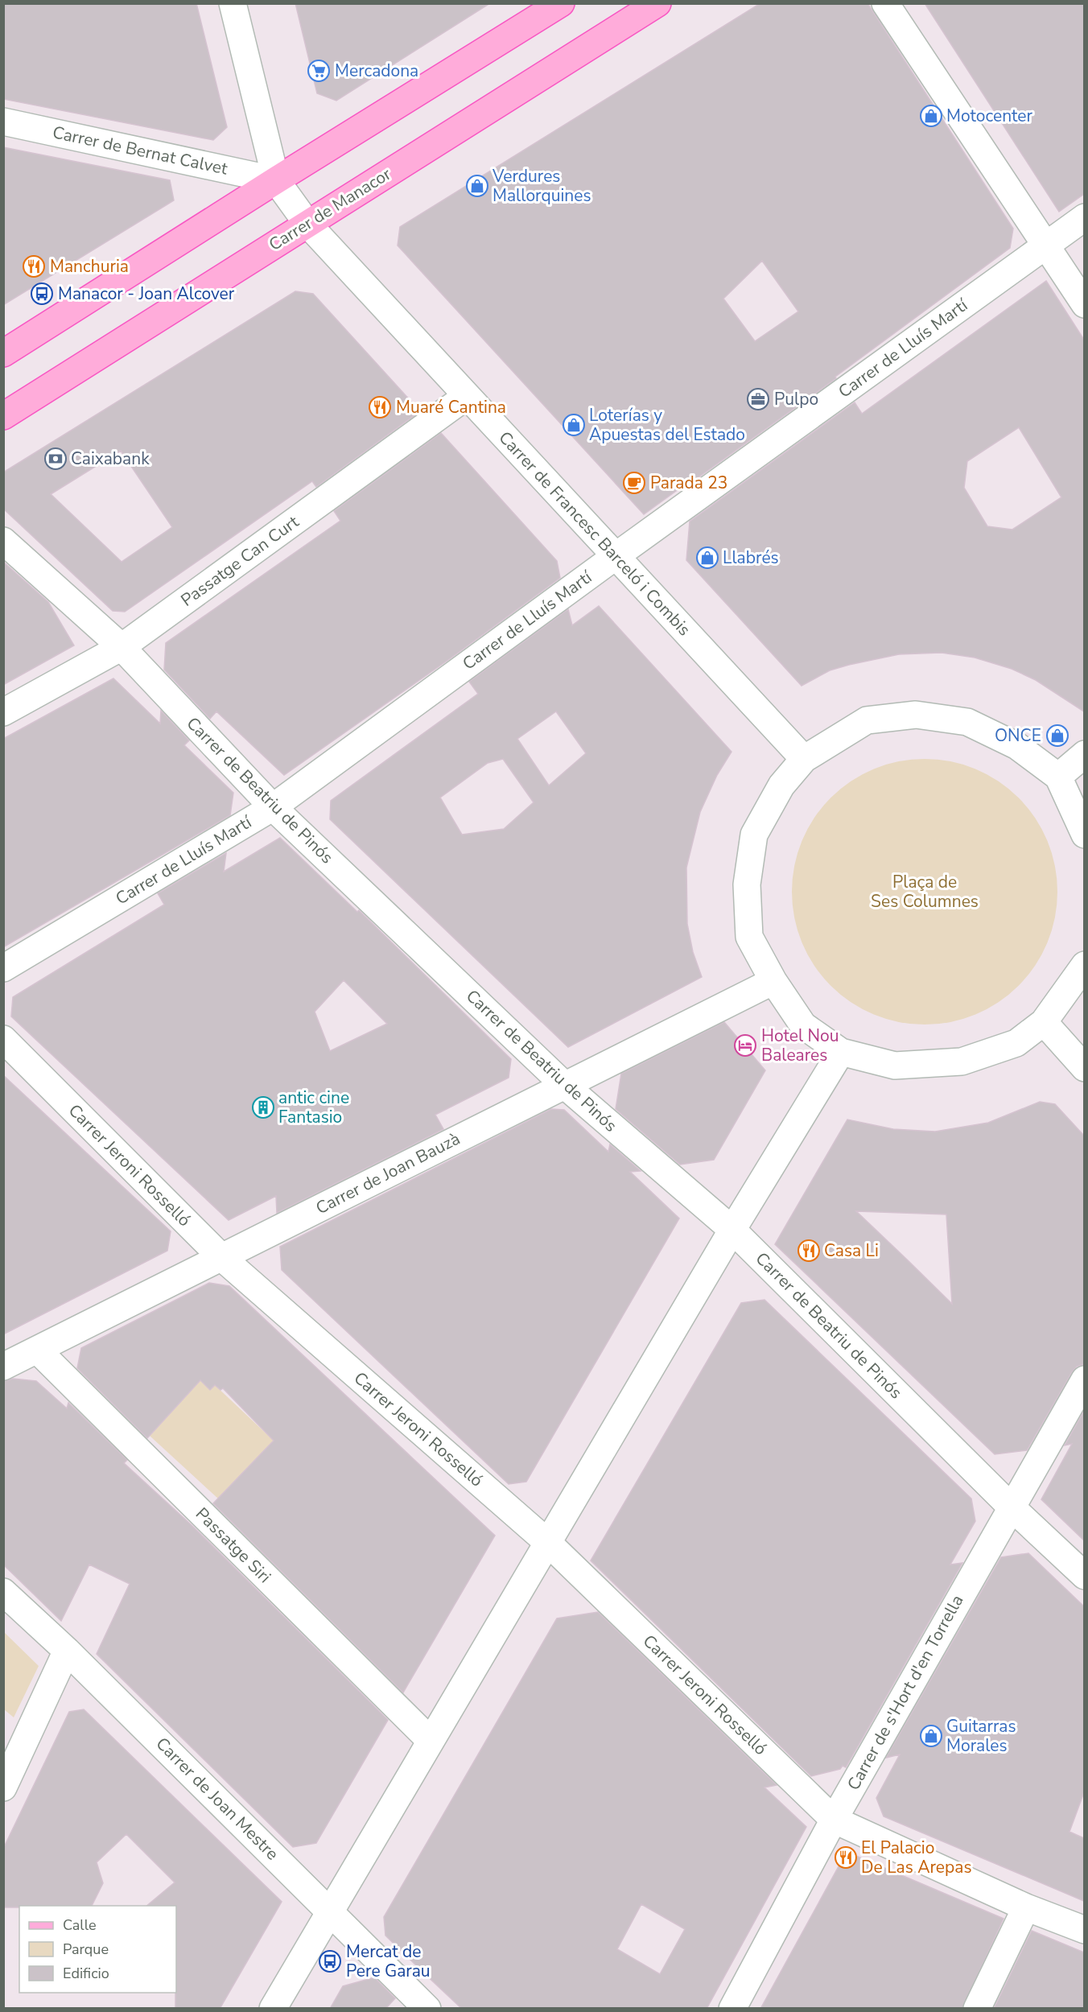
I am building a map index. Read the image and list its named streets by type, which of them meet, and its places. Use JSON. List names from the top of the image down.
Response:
{
  "streets": {
    "main road": ["Carrer de Manacor"],
    "street": [
      "Carrer de Bernat Calvet",
      "Carrer de Lluís Martí",
      "Carrer de Francesc Barceló i Combis",
      "Passatge Can Curt",
      "Carrer de Beatriu de Pinós",
      "Carrer Jeroni Rosselló",
      "Carrer de Joan Bauzà",
      "Passatge Siri",
      "Carrer de s'Hort d'en Torrella",
      "Carrer de Joan Mestre"
    ]
  },
  "crossings": [
    ["Carrer de Bernat Calvet", "Carrer de Francesc Barceló i Combis"],
    ["Carrer de Manacor", "Carrer de Francesc Barceló i Combis"],
    ["Carrer de Lluís Martí", "Carrer de Francesc Barceló i Combis"],
    ["Carrer de Lluís Martí", "Carrer de Beatriu de Pinós"],
    ["Carrer de Francesc Barceló i Combis", "Passatge Can Curt"],
    ["Passatge Can Curt", "Carrer de Beatriu de Pinós"],
    ["Carrer de Beatriu de Pinós", "Carrer de Joan Bauzà"],
    ["Carrer de Beatriu de Pinós", "Carrer de s'Hort d'en Torrella"],
    ["Carrer Jeroni Rosselló", "Carrer de Joan Bauzà"],
    ["Carrer Jeroni Rosselló", "Carrer de s'Hort d'en Torrella"],
    ["Carrer de Joan Bauzà", "Passatge Siri"]
  ],
  "parks": ["Plaça de Ses Columnes"],
  "places": {
    "supermarket": ["Mercadona"],
    "shop": [
      "Motocenter",
      "Verdures Mallorquines",
      "Loterías y Apuestas del Estado",
      "Llabrés",
      "ONCE",
      "Guitarras Morales"
    ],
    "restaurant": [
      "Manchuria",
      "Muaré Cantina",
      "Casa Li",
      "El Palacio De Las Arepas"
    ],
    "bus stop": ["Manacor - Joan Alcover", "Mercat de Pere Garau"],
    "office": ["Pulpo"],
    "bank": ["Caixabank"],
    "cafe": ["Parada 23"],
    "hotel": ["Hotel Nou Baleares"],
    "building": ["antic cine Fantasio"]
  },
  "legend": ["Calle", "Parque", "Edificio"]
}
